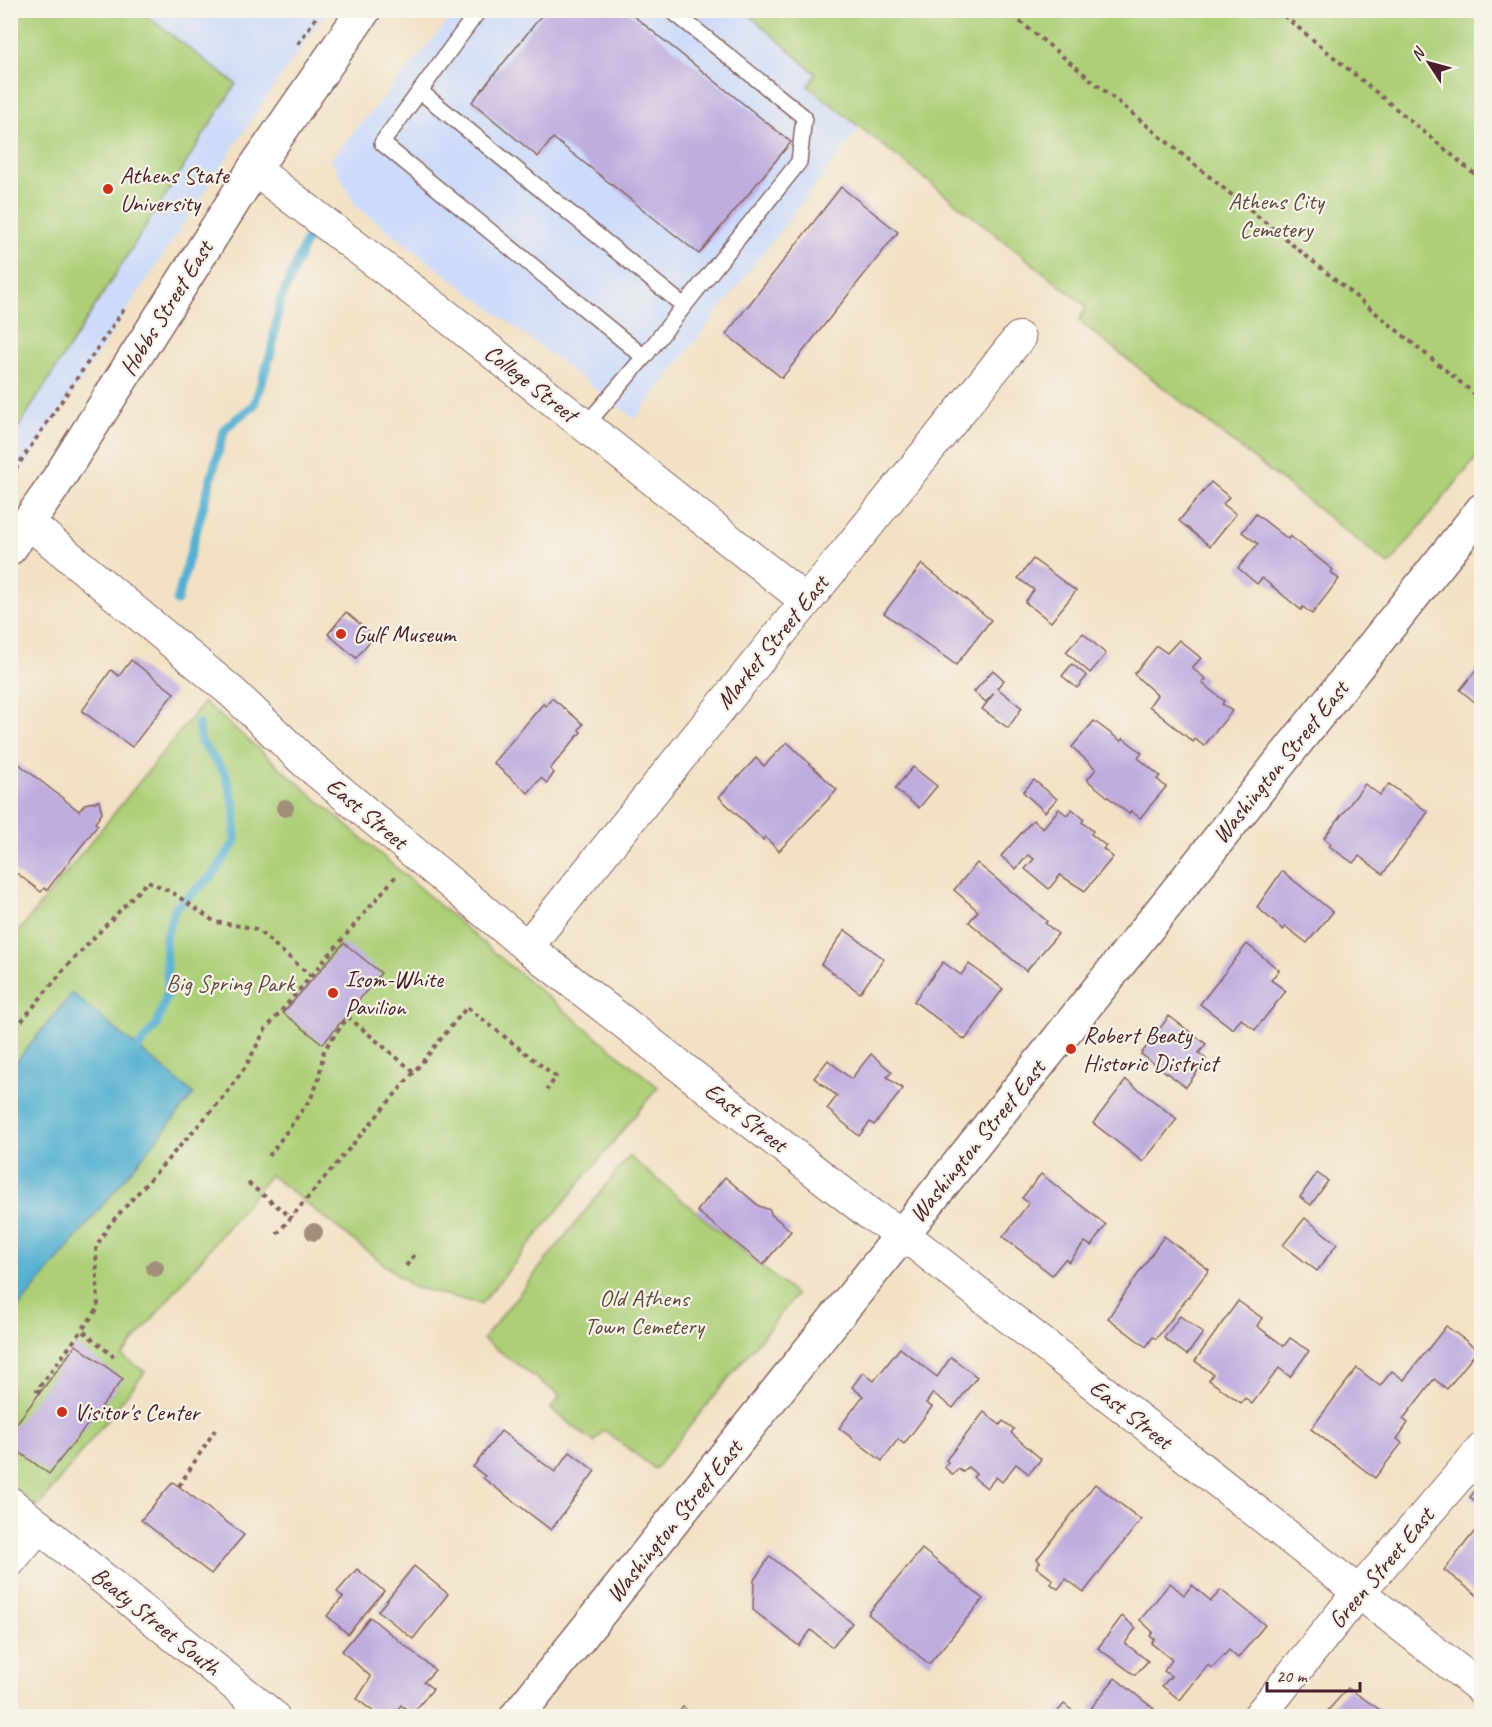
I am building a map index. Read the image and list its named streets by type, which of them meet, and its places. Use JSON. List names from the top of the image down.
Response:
{
  "streets": {
    "street": [
      "Hobbs Street East",
      "College Street",
      "Market Street East",
      "Washington Street East",
      "East Street",
      "Green Street East",
      "Beaty Street South"
    ]
  },
  "crossings": [
    ["Hobbs Street East", "College Street"],
    ["Hobbs Street East", "East Street"],
    ["College Street", "Market Street East"],
    ["Market Street East", "East Street"],
    ["Washington Street East", "East Street"],
    ["East Street", "Green Street East"]
  ],
  "parks": ["Athens City Cemetery", "Big Spring Park", "Old Athens Town Cemetery"],
  "places": [
    "Athens State University",
    "Gulf Museum",
    "Isom-White Pavilion",
    "Robert Beaty Historic District",
    "Visitor's Center"
  ],
  "scale_bar": "20 m",
  "north": "top left"
}
